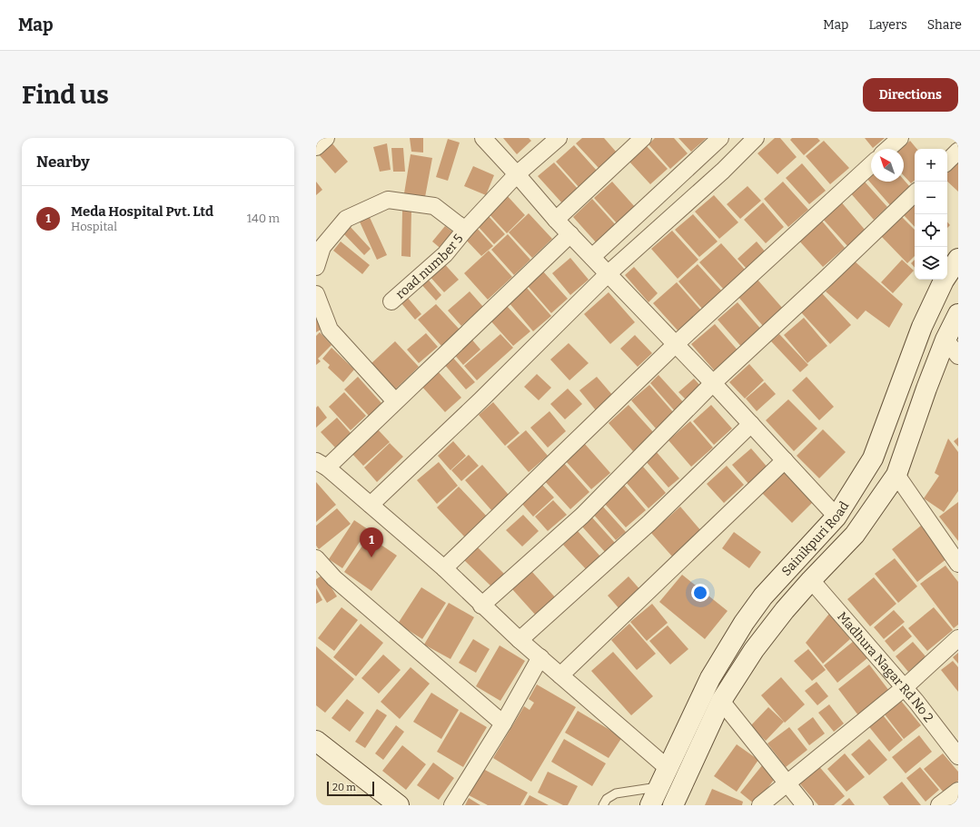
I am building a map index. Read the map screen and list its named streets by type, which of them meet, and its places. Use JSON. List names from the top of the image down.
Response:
{
  "streets": {
    "main road": ["Sainikpuri Road"],
    "street": ["road number 5", "Madhura Nagar Rd No 2"]
  },
  "crossings": [
    ["Sainikpuri Road", "Madhura Nagar Rd No 2"]
  ],
  "scale_bar": "20 m",
  "north": "top left",
  "page": {
    "header": "Map",
    "nav": ["Map", "Layers", "Share"],
    "buttons": "Directions",
    "title": "Find us",
    "heading": "Nearby",
    "map_buttons": ["+", "−"],
    "list": [
      {
        "mark": "1",
        "name": "Meda Hospital Pvt. Ltd",
        "note": "Hospital",
        "value": "140 m"
      }
    ],
    "pins": "1",
    "scale": "20 m"
  }
}
